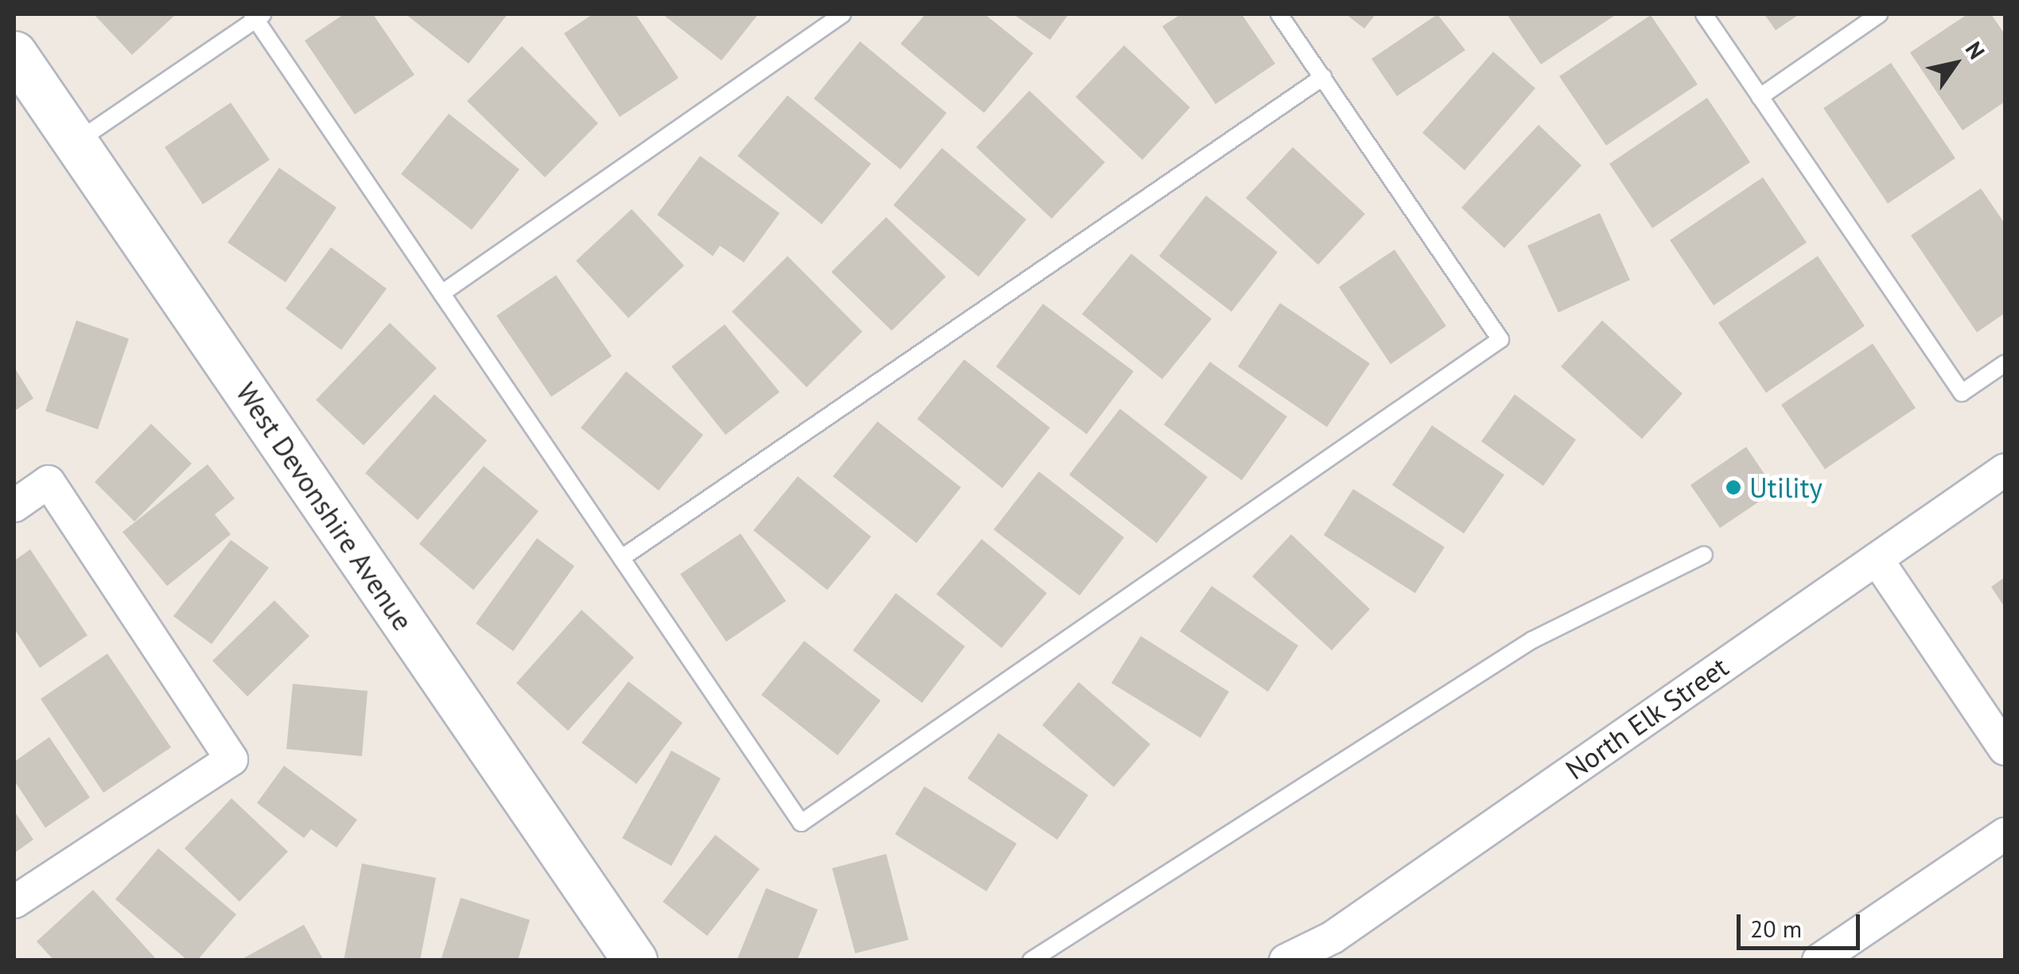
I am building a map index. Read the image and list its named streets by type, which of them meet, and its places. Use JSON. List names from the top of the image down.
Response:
{
  "streets": {
    "street": ["West Devonshire Avenue", "North Elk Street"]
  },
  "places": ["Utility"],
  "scale_bar": "20 m",
  "north": "top right"
}
